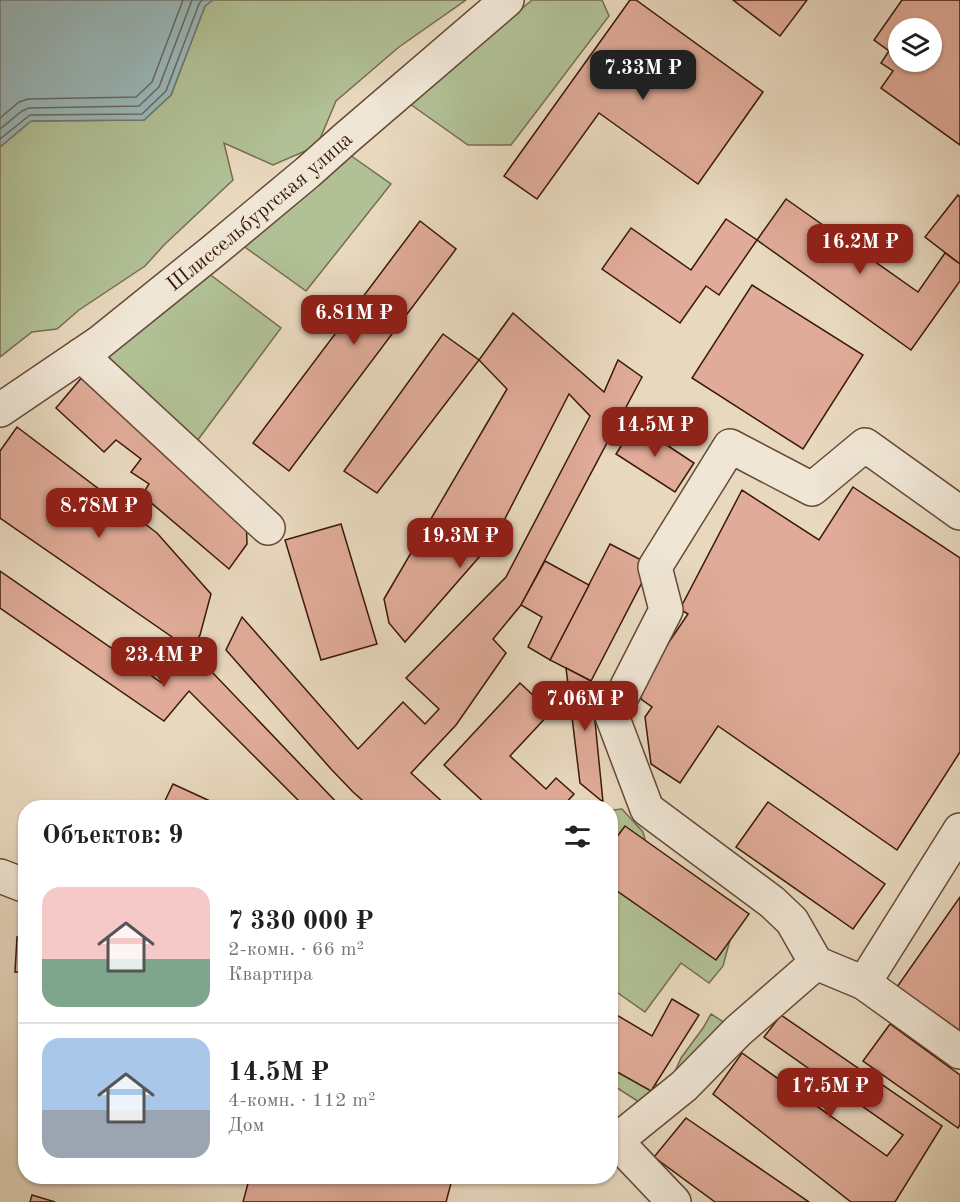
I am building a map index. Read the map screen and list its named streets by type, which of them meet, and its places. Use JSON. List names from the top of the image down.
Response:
{
  "streets": {
    "street": ["Шлиссельбургская улица"]
  },
  "page": {
    "price": [
      "7.33M ₽",
      "16.2M ₽",
      "6.81M ₽",
      "14.5M ₽",
      "8.78M ₽",
      "19.3M ₽",
      "23.4M ₽",
      "7.06M ₽",
      "17.5M ₽"
    ],
    "heading": "Объектов: 9",
    "list": [
      {
        "name": "7 330 000 ₽",
        "note": "2-комн. · 66 m² · Квартира"
      },
      {
        "name": "14.5M ₽",
        "note": "4-комн. · 112 m² · Дом"
      }
    ]
  }
}
